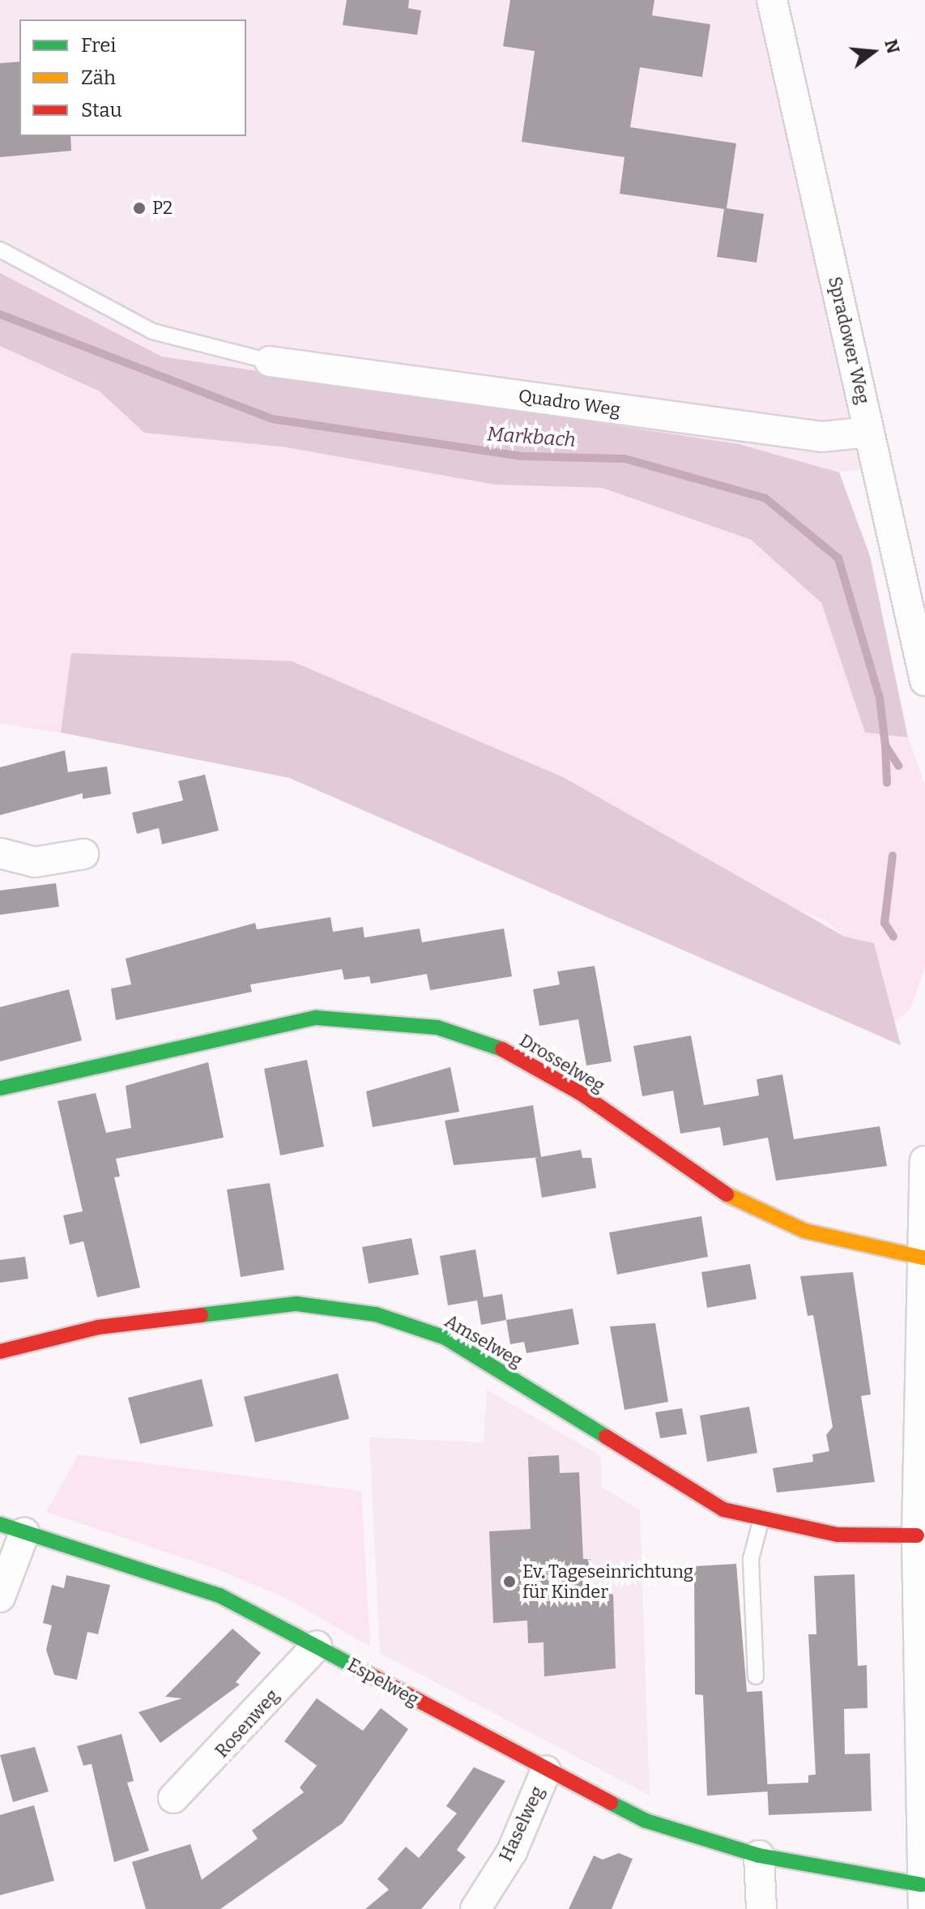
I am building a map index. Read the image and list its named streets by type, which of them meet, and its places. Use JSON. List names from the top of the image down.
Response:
{
  "streets": {
    "street": [
      "Spradower Weg",
      "Quadro Weg",
      "Drosselweg",
      "Amselweg",
      "Espelweg",
      "Rosenweg",
      "Haselweg"
    ]
  },
  "crossings": [
    ["Spradower Weg", "Quadro Weg"],
    ["Espelweg", "Rosenweg"],
    ["Espelweg", "Haselweg"]
  ],
  "water": ["Markbach"],
  "places": ["P2", "Ev. Tageseinrichtung für Kinder"],
  "legend": ["Frei", "Zäh", "Stau"],
  "north": "right"
}
